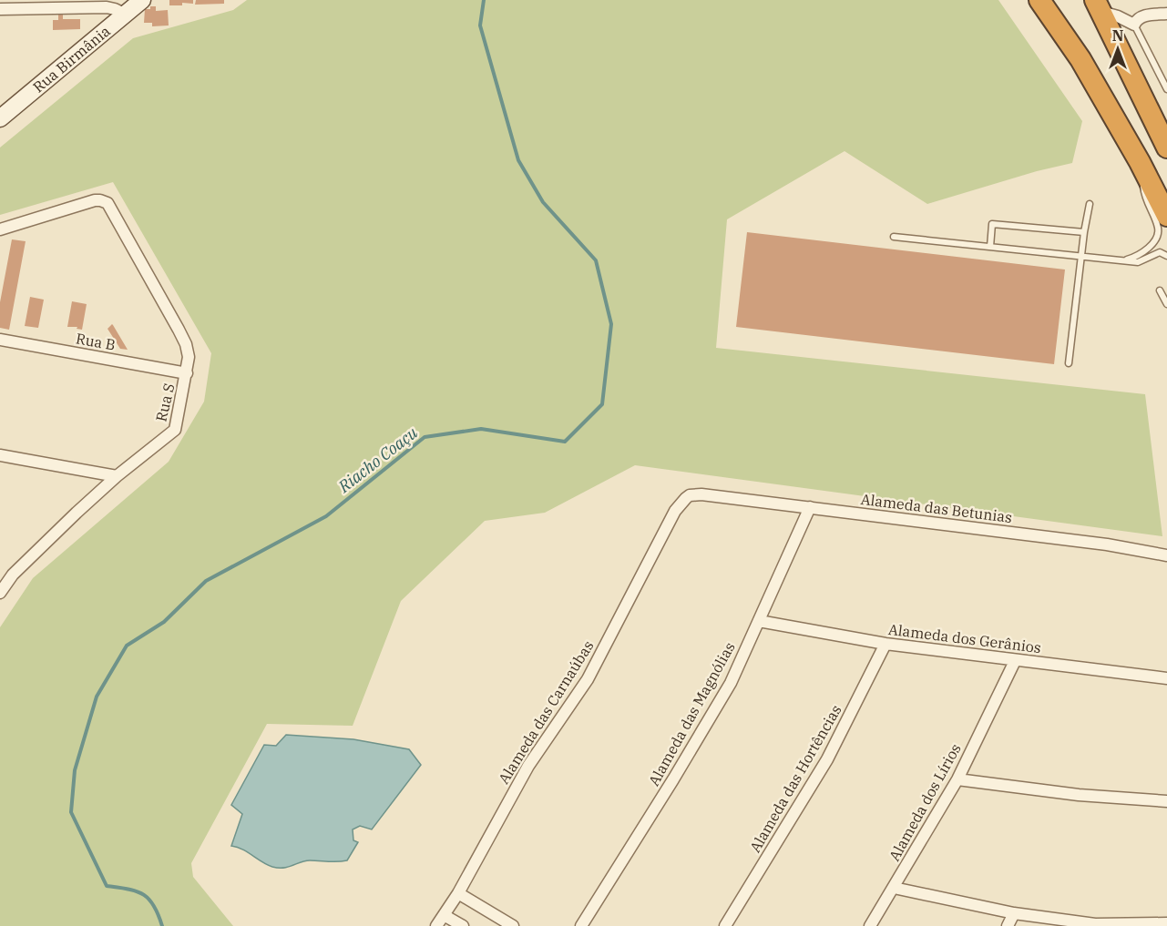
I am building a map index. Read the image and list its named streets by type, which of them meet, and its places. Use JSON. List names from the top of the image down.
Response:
{
  "streets": {
    "street": [
      "Rua Birmânia",
      "Rua B",
      "Rua S",
      "Alameda das Betunias",
      "Alameda dos Gerânios",
      "Alameda das Carnaúbas",
      "Alameda das Magnólias",
      "Alameda das Hortências",
      "Alameda dos Lírios"
    ]
  },
  "crossings": [
    ["Rua B", "Rua S"],
    ["Alameda das Betunias", "Alameda das Carnaúbas"],
    ["Alameda das Betunias", "Alameda das Magnólias"],
    ["Alameda dos Gerânios", "Alameda das Magnólias"],
    ["Alameda dos Gerânios", "Alameda das Hortências"],
    ["Alameda dos Gerânios", "Alameda dos Lírios"]
  ],
  "water": ["Riacho Coaçu"],
  "north": "top"
}
